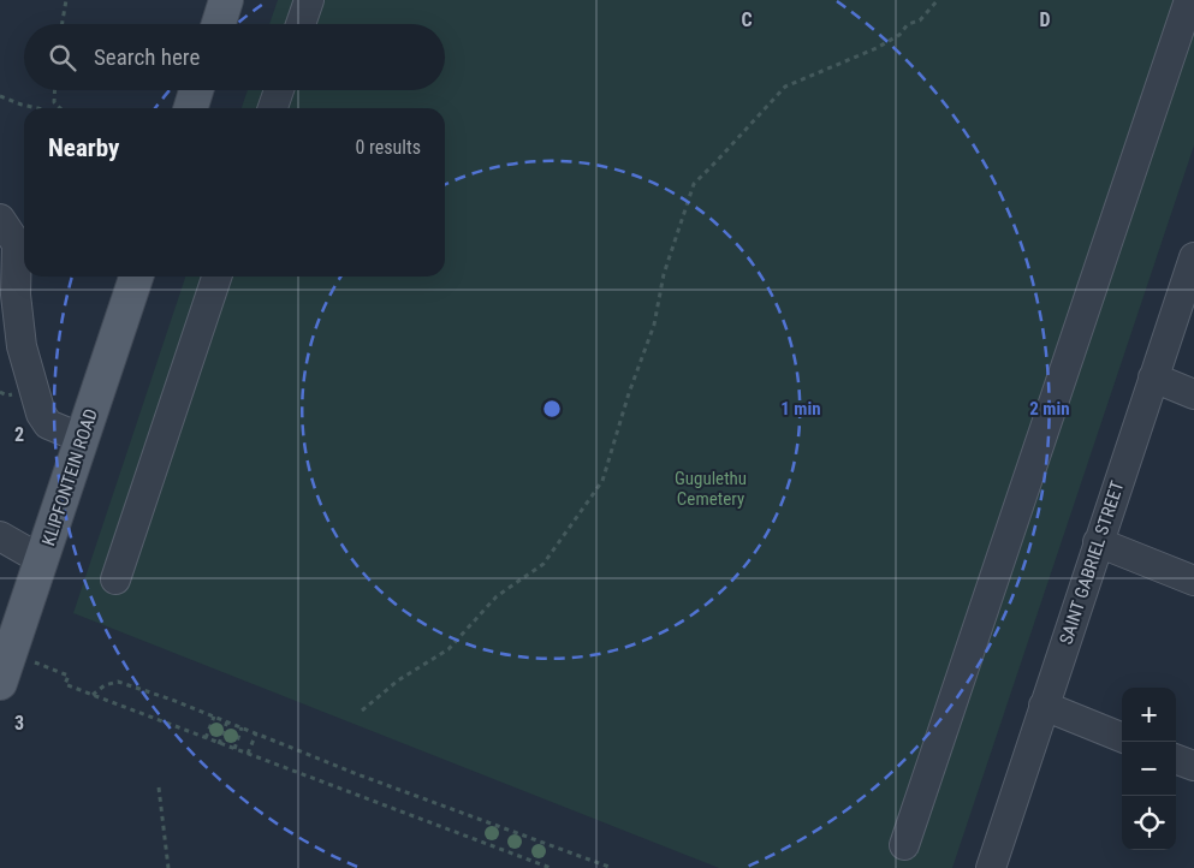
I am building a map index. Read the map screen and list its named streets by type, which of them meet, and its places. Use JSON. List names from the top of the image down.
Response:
{
  "streets": {
    "main road": ["KLIPFONTEIN ROAD"],
    "street": ["SAINT GABRIEL STREET"]
  },
  "parks": ["Gugulethu Cemetery"],
  "page": {
    "search": "Search here",
    "heading": ["Nearby", "0 results"],
    "map_buttons": ["+", "−"]
  },
  "grid": {
    "columns": ["C", "D"],
    "rows": ["2", "3"]
  },
  "rings": ["1 min", "2 min"]
}
